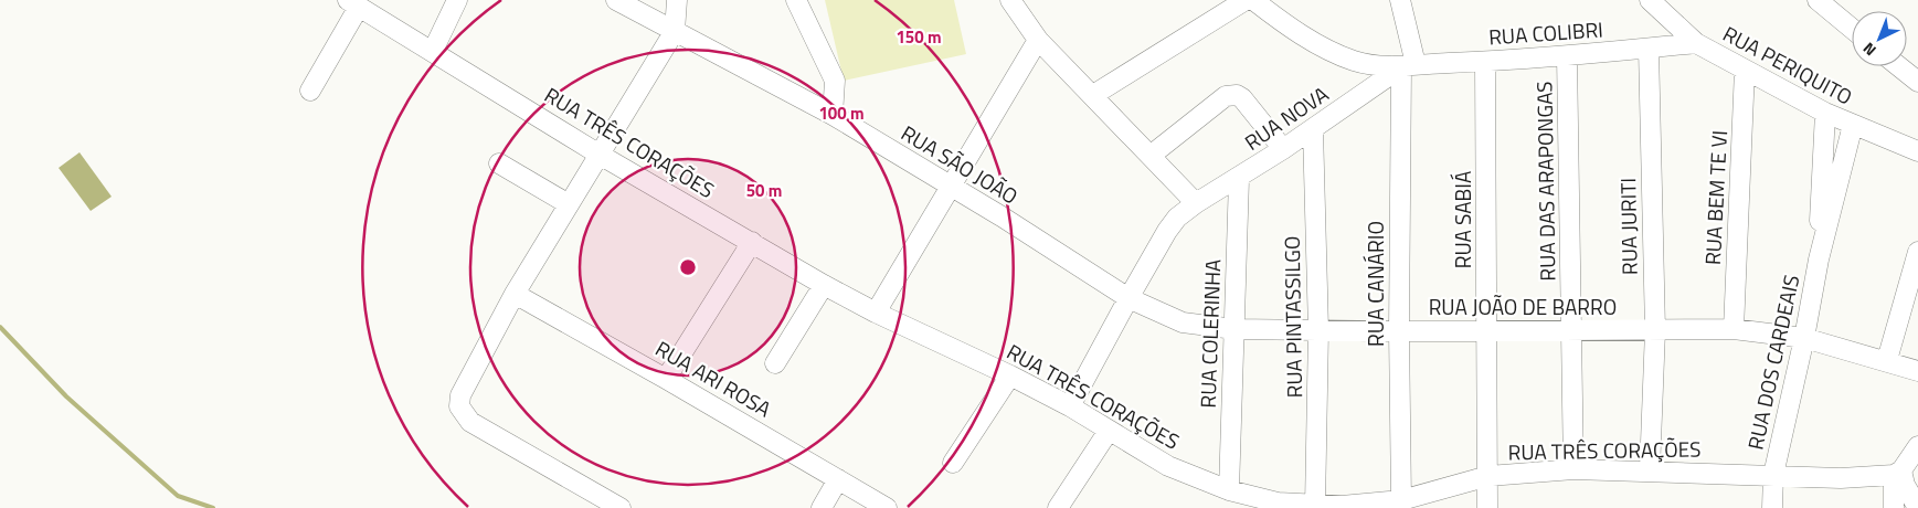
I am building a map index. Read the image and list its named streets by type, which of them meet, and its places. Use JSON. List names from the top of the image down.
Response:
{
  "streets": {
    "street": [
      "RUA COLIBRI",
      "RUA PERIQUITO",
      "RUA NOVA",
      "RUA TRÊS CORAÇÕES",
      "RUA SÃO JOÃO",
      "RUA DAS ARAPONGAS",
      "RUA BEM TE VI",
      "RUA SABIÁ",
      "RUA JURITI",
      "RUA CANÁRIO",
      "RUA JOÃO DE BARRO",
      "RUA PINTASSILGO",
      "RUA COLERINHA",
      "RUA DOS CARDEAIS",
      "RUA ARI ROSA"
    ]
  },
  "crossings": [
    ["RUA COLIBRI", "RUA PERIQUITO"],
    ["RUA COLIBRI", "RUA NOVA"],
    ["RUA COLIBRI", "RUA DAS ARAPONGAS"],
    ["RUA COLIBRI", "RUA SABIÁ"],
    ["RUA COLIBRI", "RUA JURITI"],
    ["RUA COLIBRI", "RUA CANÁRIO"],
    ["RUA PERIQUITO", "RUA BEM TE VI"],
    ["RUA PERIQUITO", "RUA DOS CARDEAIS"],
    ["RUA NOVA", "RUA TRÊS CORAÇÕES"],
    ["RUA NOVA", "RUA SÃO JOÃO"],
    ["RUA NOVA", "RUA CANÁRIO"],
    ["RUA NOVA", "RUA JOÃO DE BARRO"],
    ["RUA NOVA", "RUA PINTASSILGO"],
    ["RUA NOVA", "RUA COLERINHA"],
    ["RUA TRÊS CORAÇÕES", "RUA DAS ARAPONGAS"],
    ["RUA TRÊS CORAÇÕES", "RUA SABIÁ"],
    ["RUA TRÊS CORAÇÕES", "RUA JURITI"],
    ["RUA TRÊS CORAÇÕES", "RUA CANÁRIO"],
    ["RUA TRÊS CORAÇÕES", "RUA PINTASSILGO"],
    ["RUA TRÊS CORAÇÕES", "RUA COLERINHA"],
    ["RUA TRÊS CORAÇÕES", "RUA DOS CARDEAIS"],
    ["RUA SÃO JOÃO", "RUA JOÃO DE BARRO"],
    ["RUA DAS ARAPONGAS", "RUA JOÃO DE BARRO"],
    ["RUA BEM TE VI", "RUA JOÃO DE BARRO"],
    ["RUA SABIÁ", "RUA JOÃO DE BARRO"],
    ["RUA JURITI", "RUA JOÃO DE BARRO"],
    ["RUA CANÁRIO", "RUA JOÃO DE BARRO"],
    ["RUA JOÃO DE BARRO", "RUA PINTASSILGO"],
    ["RUA JOÃO DE BARRO", "RUA COLERINHA"],
    ["RUA JOÃO DE BARRO", "RUA DOS CARDEAIS"]
  ],
  "north": "bottom left",
  "rings": ["150 m", "100 m", "50 m"]
}
